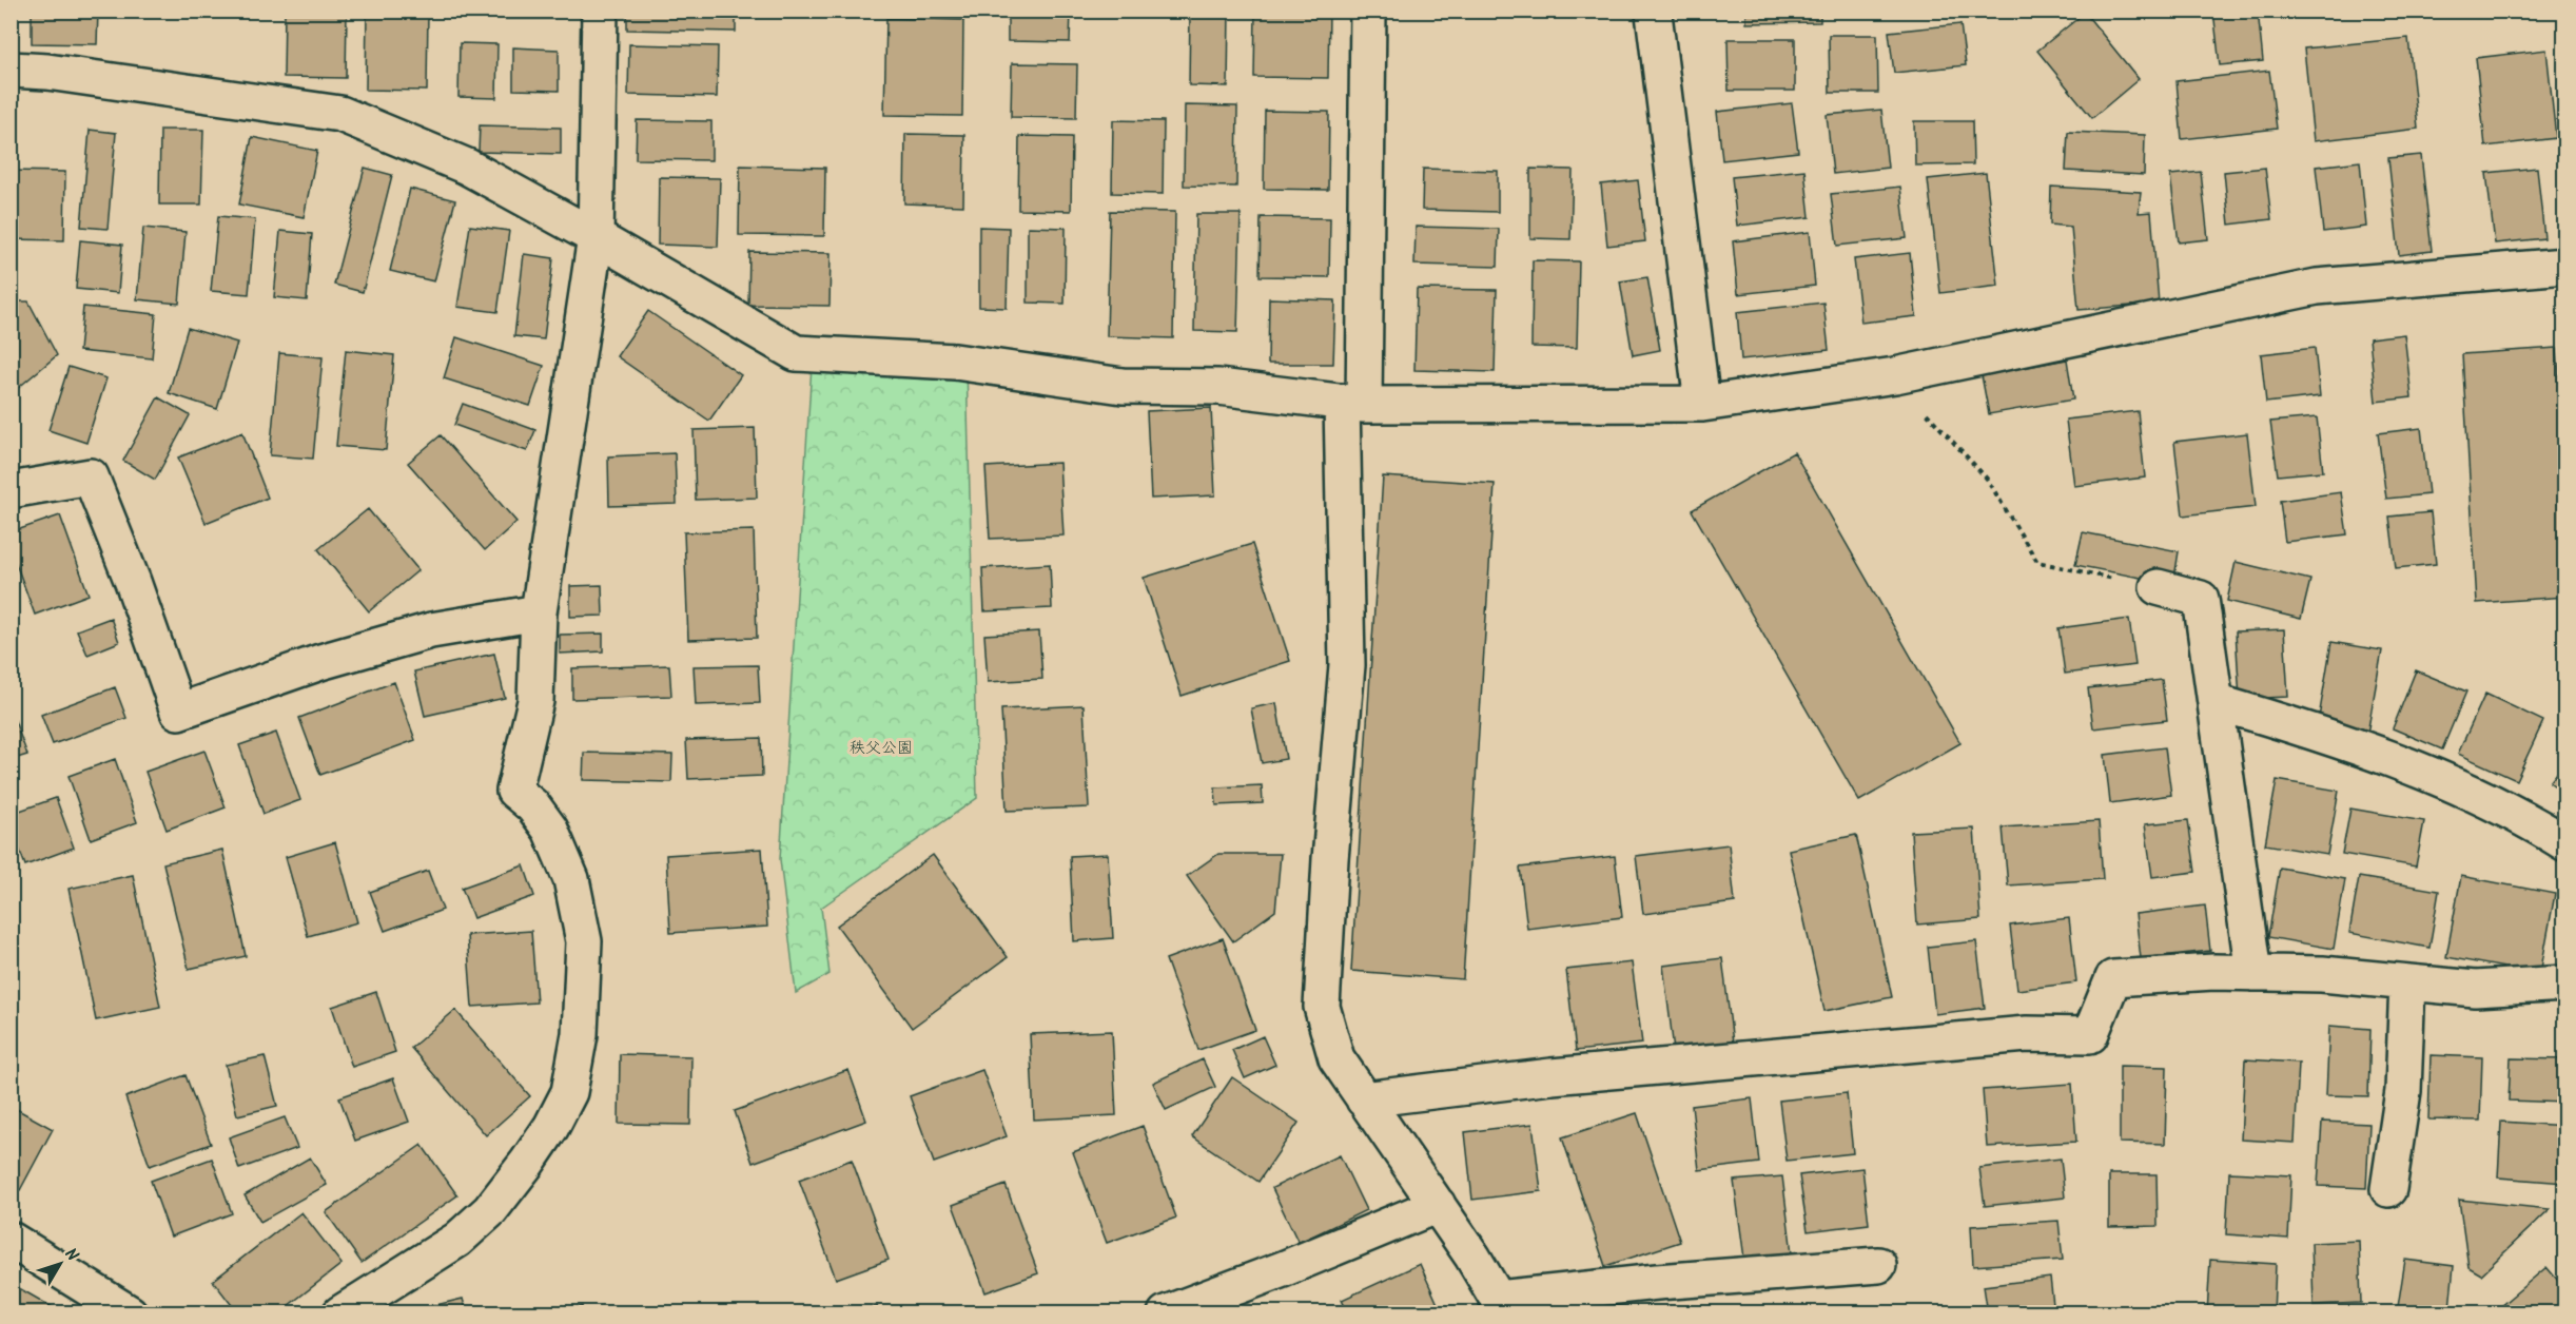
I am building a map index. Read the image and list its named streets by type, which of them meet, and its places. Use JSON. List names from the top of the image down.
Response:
{
  "parks": ["秩父公園"],
  "north": "top right"
}
